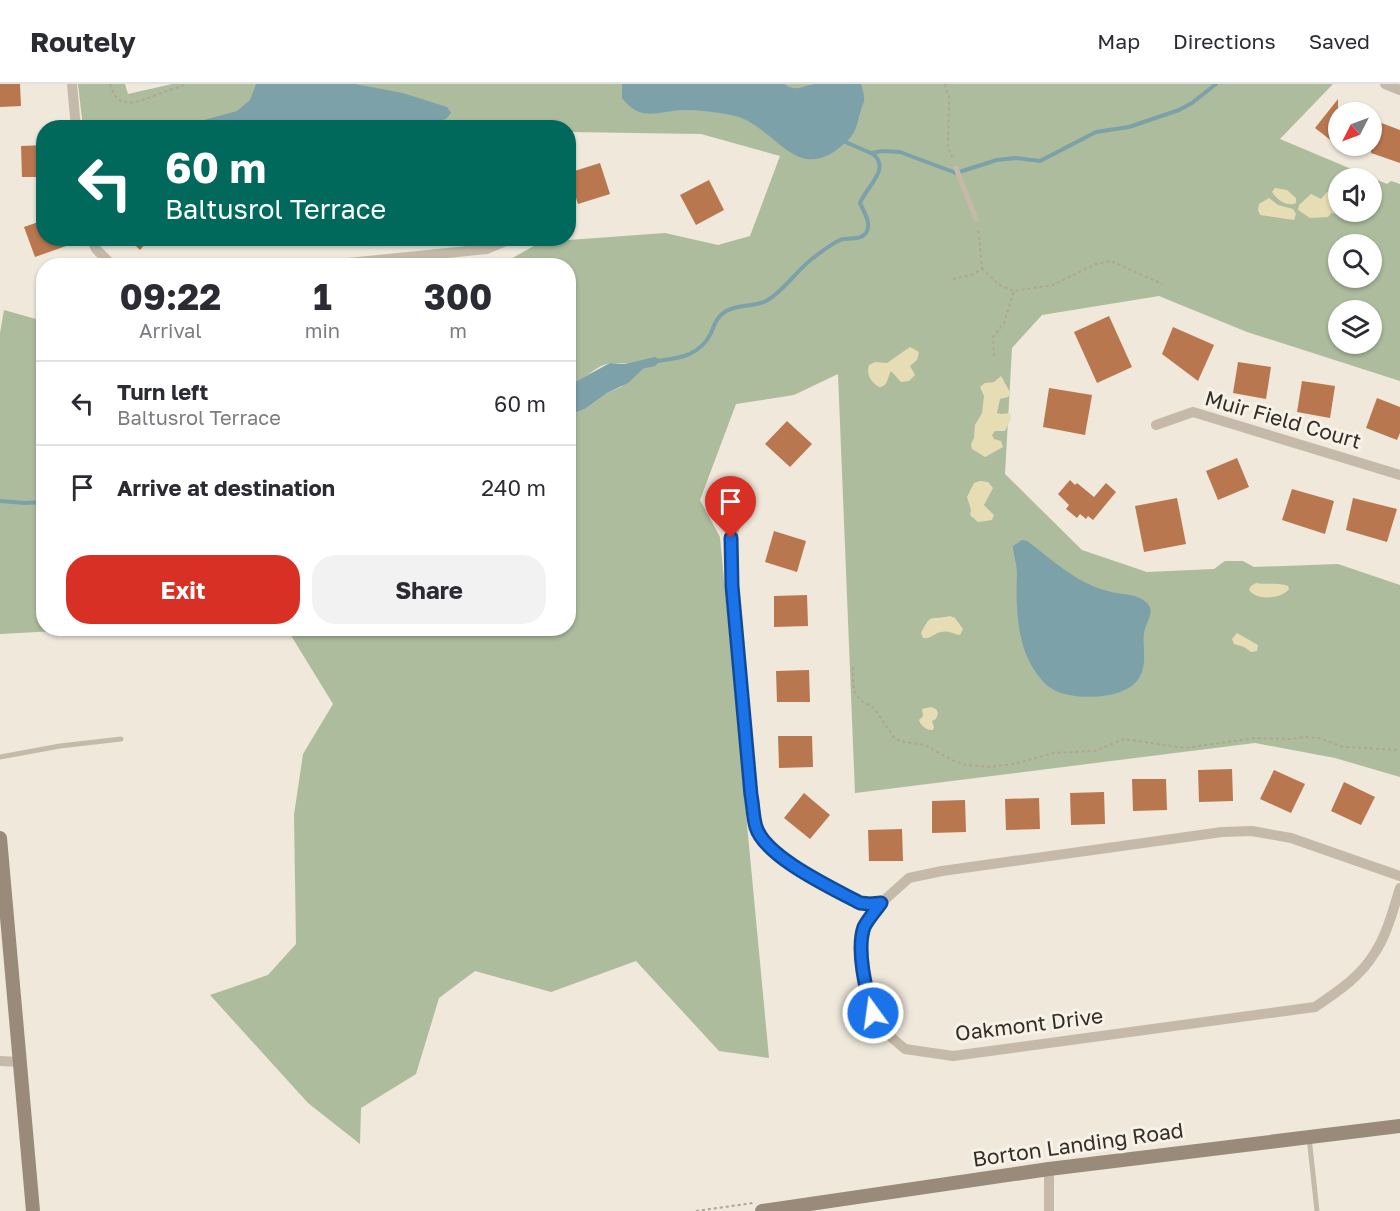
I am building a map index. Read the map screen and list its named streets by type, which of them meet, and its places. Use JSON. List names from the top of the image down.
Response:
{
  "streets": {
    "street": ["Muir Field Court", "Oakmont Drive", "Borton Landing Road"]
  },
  "north": "bottom left",
  "page": {
    "header": "Routely",
    "nav": ["Map", "Directions", "Saved"],
    "turn": ["60 m", "Baltusrol Terrace"],
    "eta": [
      "09:22",
      "Arrival",
      "1",
      "min",
      "300",
      "m"
    ],
    "list": [
      {
        "name": "Turn left",
        "note": "Baltusrol Terrace",
        "value": "60 m"
      },
      {
        "name": "Arrive at destination",
        "value": "240 m"
      }
    ],
    "buttons": ["Exit", "Share"]
  }
}
